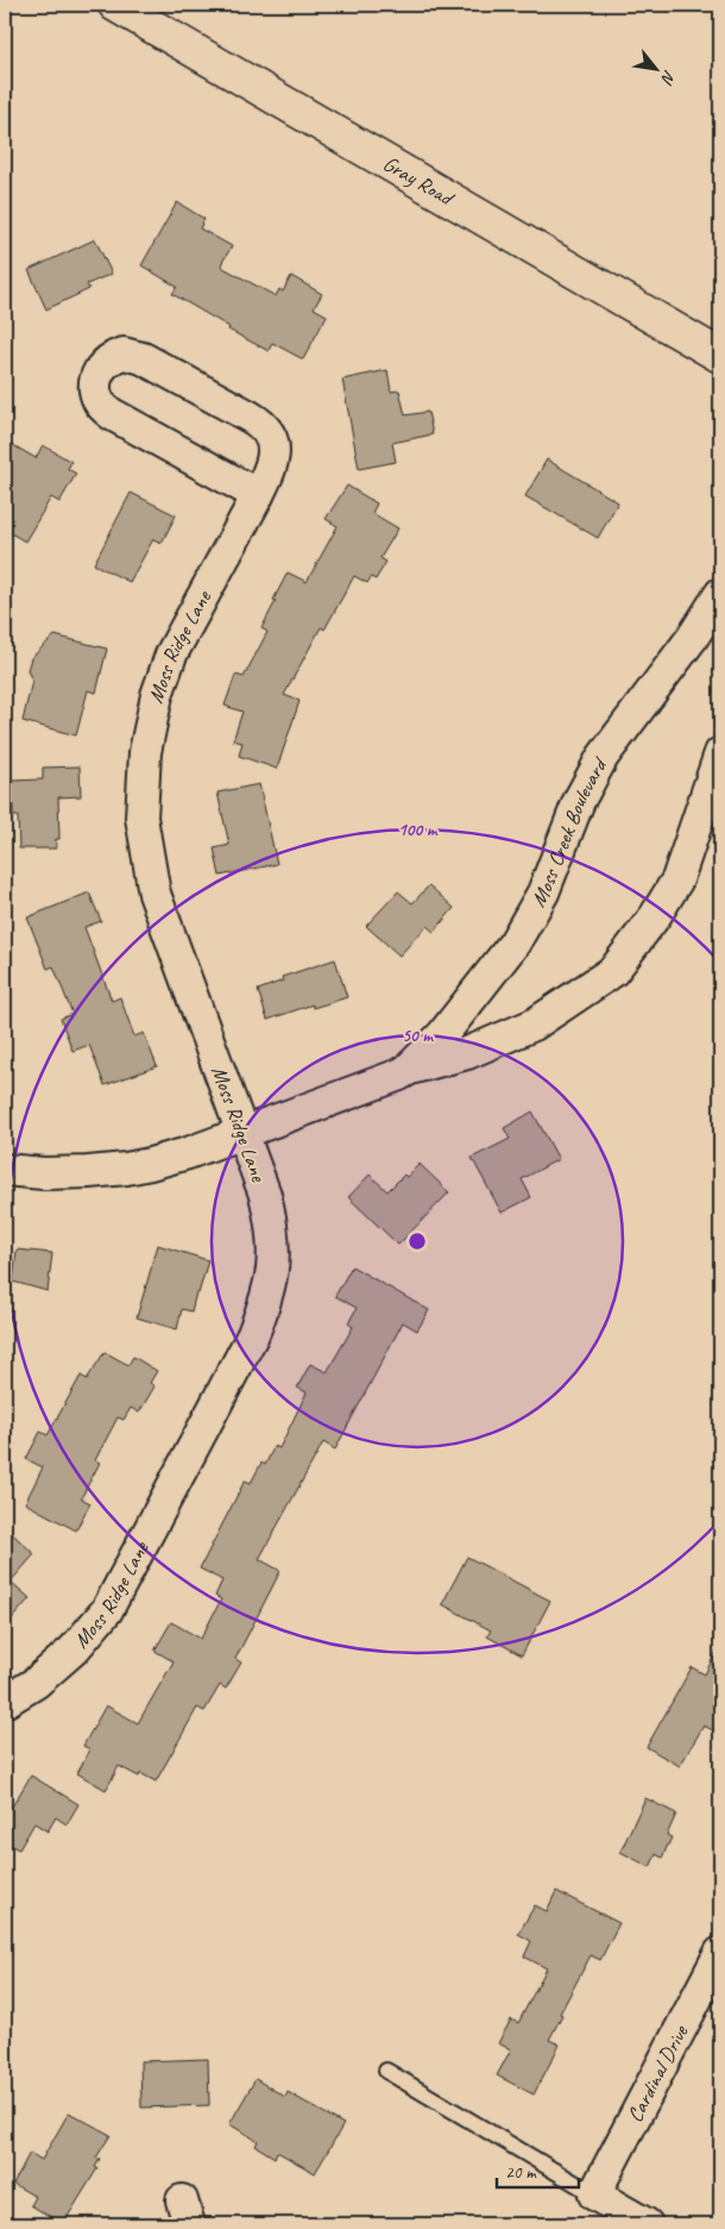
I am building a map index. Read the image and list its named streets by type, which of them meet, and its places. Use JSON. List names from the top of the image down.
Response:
{
  "streets": {
    "street": [
      "Gray Road",
      "Moss Ridge Lane",
      "Moss Creek Boulevard",
      "Cardinal Drive"
    ]
  },
  "crossings": [
    ["Moss Ridge Lane", "Moss Creek Boulevard"]
  ],
  "scale_bar": "20 m",
  "north": "bottom right",
  "rings": ["100 m", "50 m"]
}
